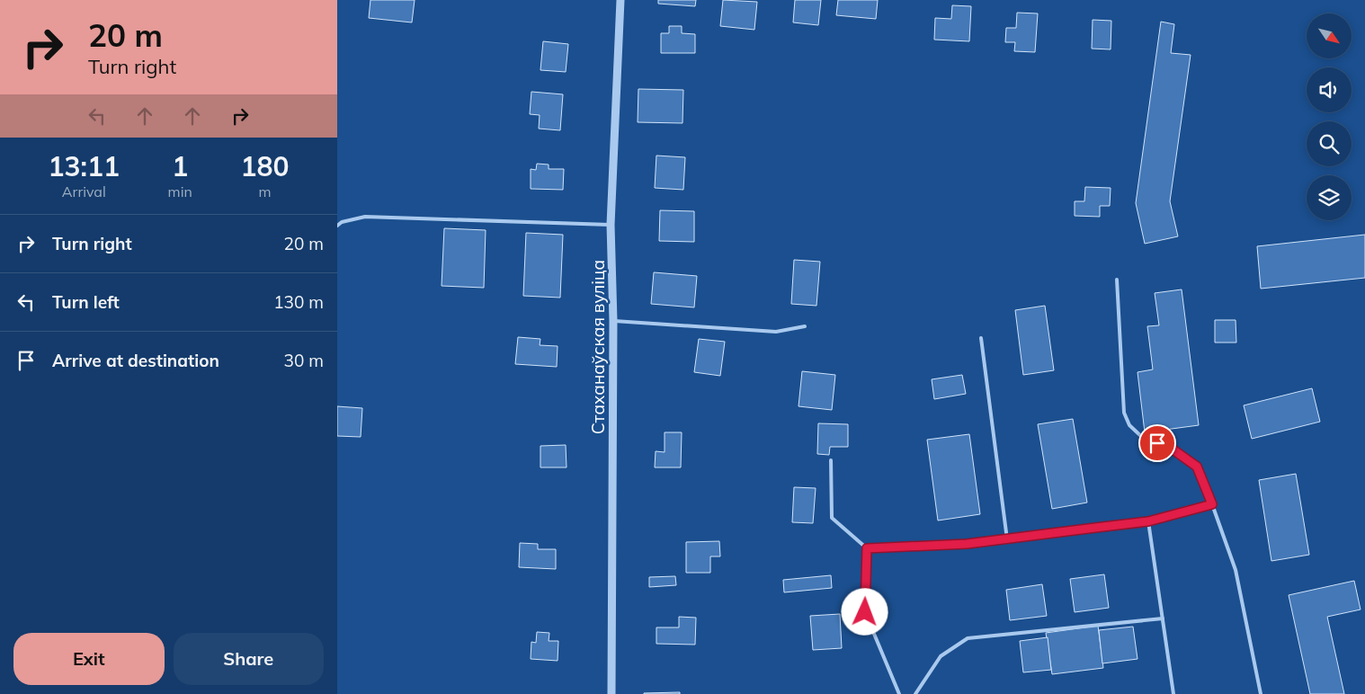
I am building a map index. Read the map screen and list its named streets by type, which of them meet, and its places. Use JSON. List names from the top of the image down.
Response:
{
  "streets": {
    "street": ["Стаханаўская вуліца"]
  },
  "north": "bottom right",
  "page": {
    "turn": ["20 m", "Turn right"],
    "eta": [
      "13:11",
      "Arrival",
      "1",
      "min",
      "180",
      "m"
    ],
    "list": [
      {
        "name": "Turn right",
        "value": "20 m"
      },
      {
        "name": "Turn left",
        "value": "130 m"
      },
      {
        "name": "Arrive at destination",
        "value": "30 m"
      }
    ],
    "buttons": ["Exit", "Share"]
  }
}
